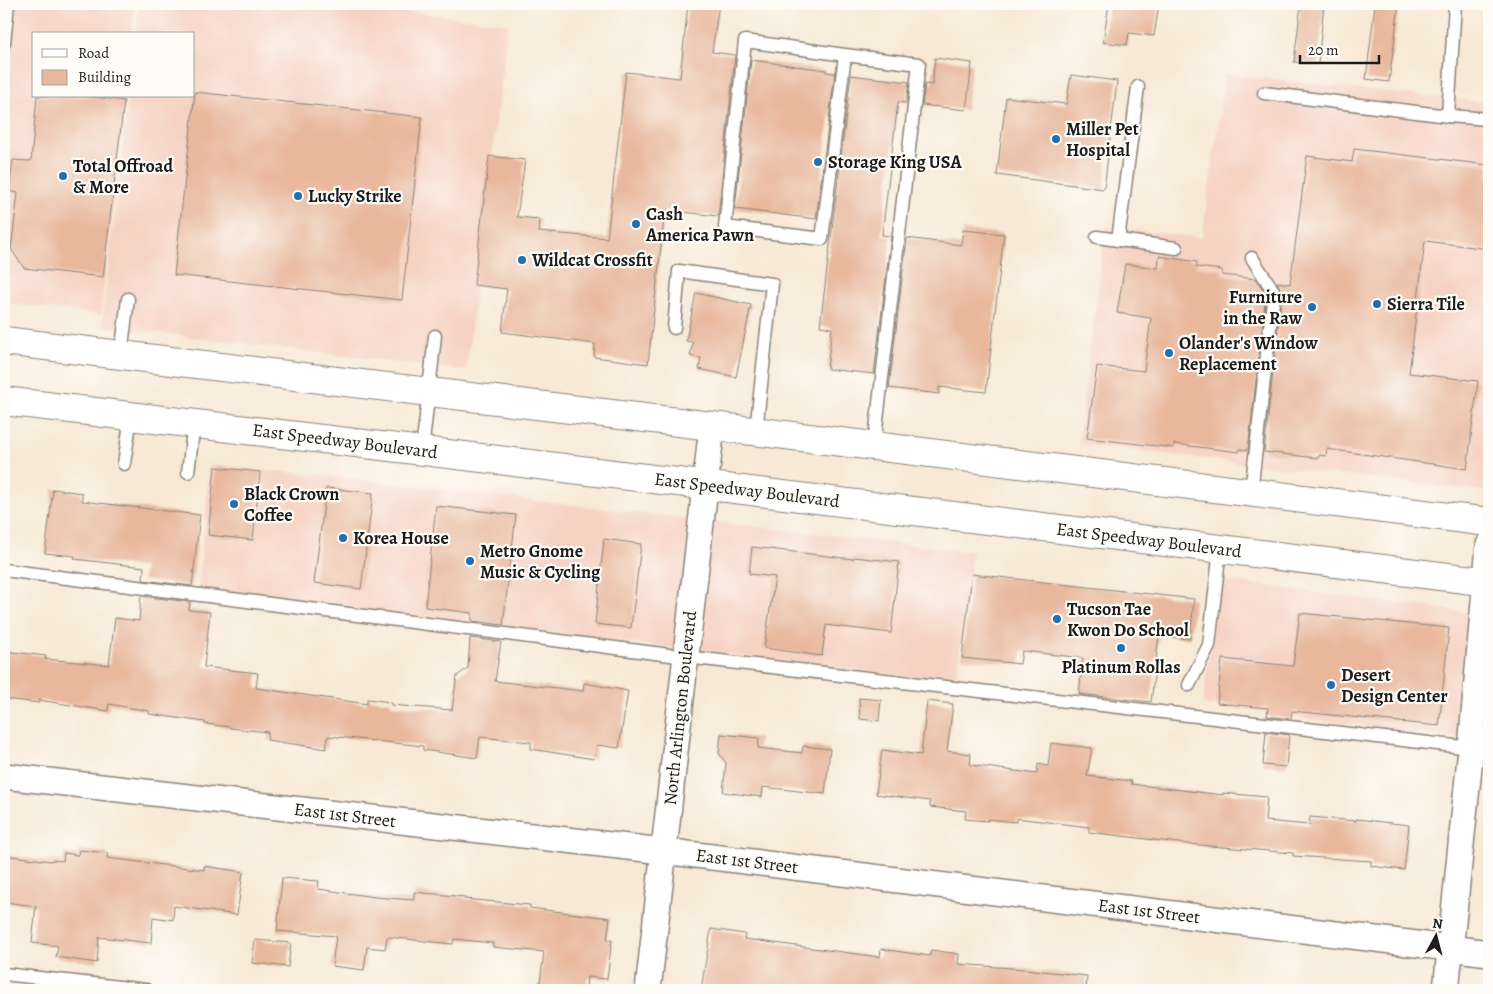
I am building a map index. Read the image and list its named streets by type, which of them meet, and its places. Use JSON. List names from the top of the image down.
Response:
{
  "streets": {
    "main road": ["East Speedway Boulevard"],
    "street": ["North Arlington Boulevard", "East 1st Street"]
  },
  "crossings": [
    ["East Speedway Boulevard", "North Arlington Boulevard"],
    ["North Arlington Boulevard", "East 1st Street"]
  ],
  "places": [
    "Miller Pet Hospital",
    "Storage King USA",
    "Total Offroad & More",
    "Lucky Strike",
    "Cash America Pawn",
    "Wildcat Crossfit",
    "Sierra Tile",
    "Furniture in the Raw",
    "Olander's Window Replacement",
    "Black Crown Coffee",
    "Korea House",
    "Metro Gnome Music & Cycling",
    "Tucson Tae Kwon Do School",
    "Platinum Rollas",
    "Desert Design Center"
  ],
  "legend": ["Road", "Building"],
  "scale_bar": "20 m",
  "north": "top"
}
